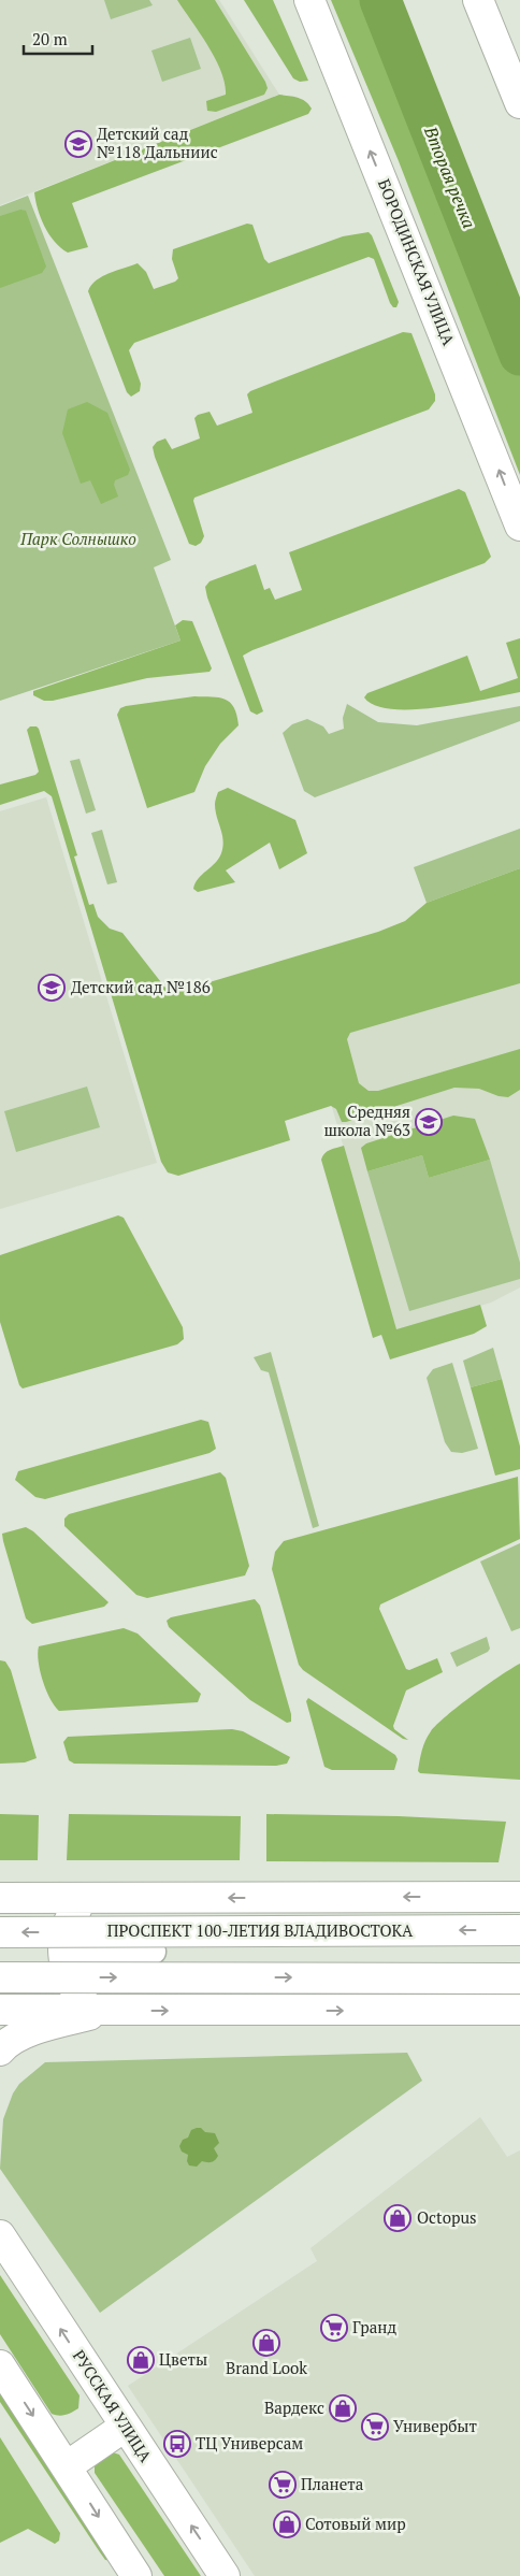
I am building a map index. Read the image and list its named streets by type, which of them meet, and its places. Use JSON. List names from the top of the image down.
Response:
{
  "streets": {
    "main road": ["БОРОДИНСКАЯ УЛИЦА", "ПРОСПЕКТ 100-ЛЕТИЯ ВЛАДИВОСТОКА", "РУССКАЯ УЛИЦА"]
  },
  "one_way": ["БОРОДИНСКАЯ УЛИЦА"],
  "water": ["Вторая речка"],
  "parks": ["Парк Солнышко"],
  "places": {
    "school or university": ["Детский сад №118 Дальниис", "Детский сад №186", "Средняя школа №63"],
    "shop": [
      "Octopus",
      "Brand Look",
      "Цветы",
      "Вардекс",
      "Сотовый мир"
    ],
    "supermarket": ["Гранд", "Универбыт", "Планета"],
    "bus stop": ["ТЦ Универсам"]
  },
  "scale_bar": "20 m"
}
